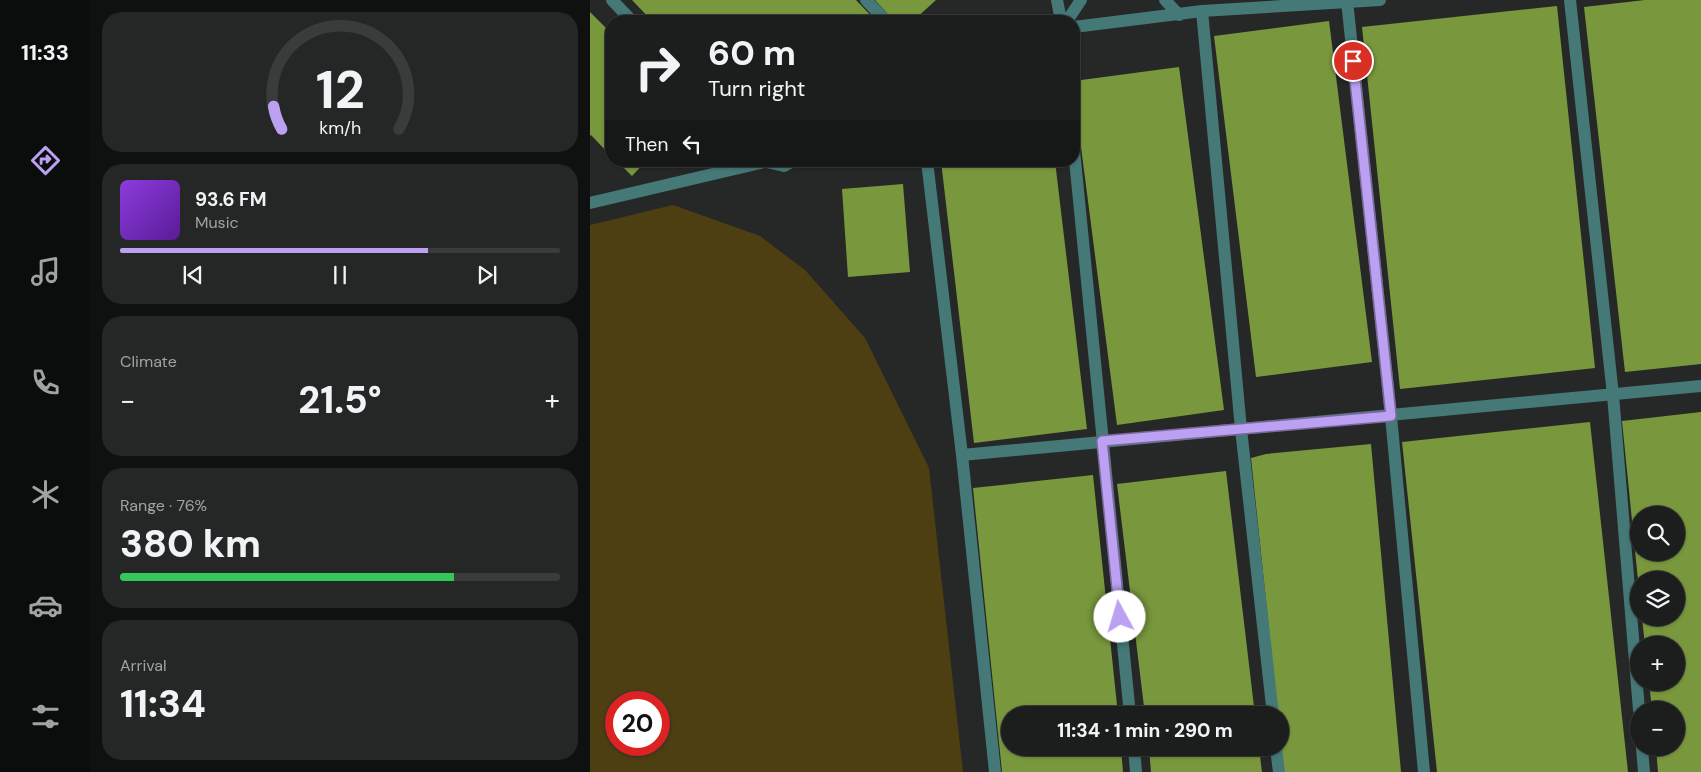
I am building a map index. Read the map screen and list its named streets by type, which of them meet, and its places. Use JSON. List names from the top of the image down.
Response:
{
  "page": {
    "tabs": "11:33",
    "turn": ["60 m", "Turn right"],
    "then": "Then",
    "song": ["93.6 FM", "Music"],
    "tile": [
      "Climate",
      ["Range · 76%", "380 km"],
      ["Arrival", "11:34"]
    ],
    "heat": ["−", "21.5°", "+"],
    "map_buttons": ["+", "−"],
    "limit": "20",
    "trip": "11:34 · 1 min · 290 m",
    "gauge": ["12", "km/h"]
  }
}
